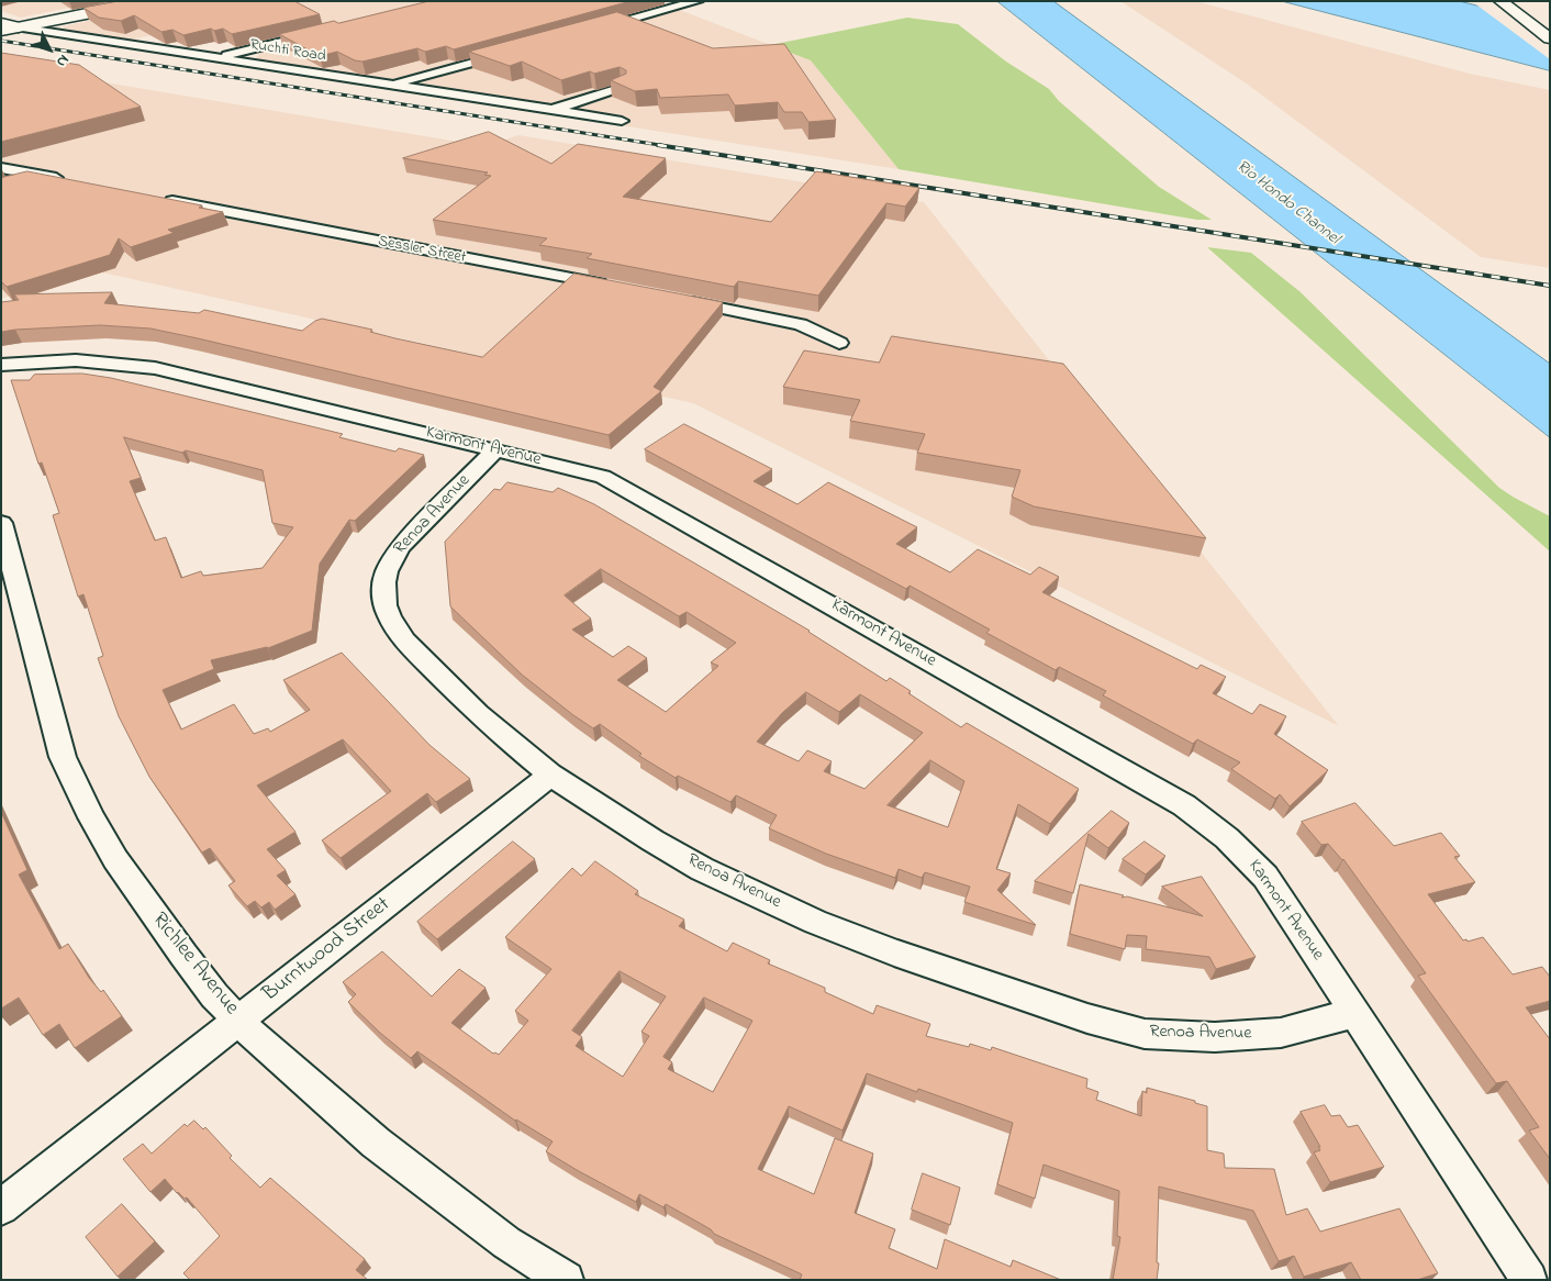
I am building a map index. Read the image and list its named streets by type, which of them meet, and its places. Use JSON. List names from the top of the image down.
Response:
{
  "streets": {
    "street": [
      "Ruchti Road",
      "Sessler Street",
      "Karmont Avenue",
      "Renoa Avenue",
      "Burntwood Street",
      "Richlee Avenue"
    ]
  },
  "crossings": [
    ["Karmont Avenue", "Renoa Avenue"],
    ["Renoa Avenue", "Burntwood Street"],
    ["Burntwood Street", "Richlee Avenue"]
  ],
  "water": ["Rio Hondo Channel"],
  "north": "bottom right"
}
